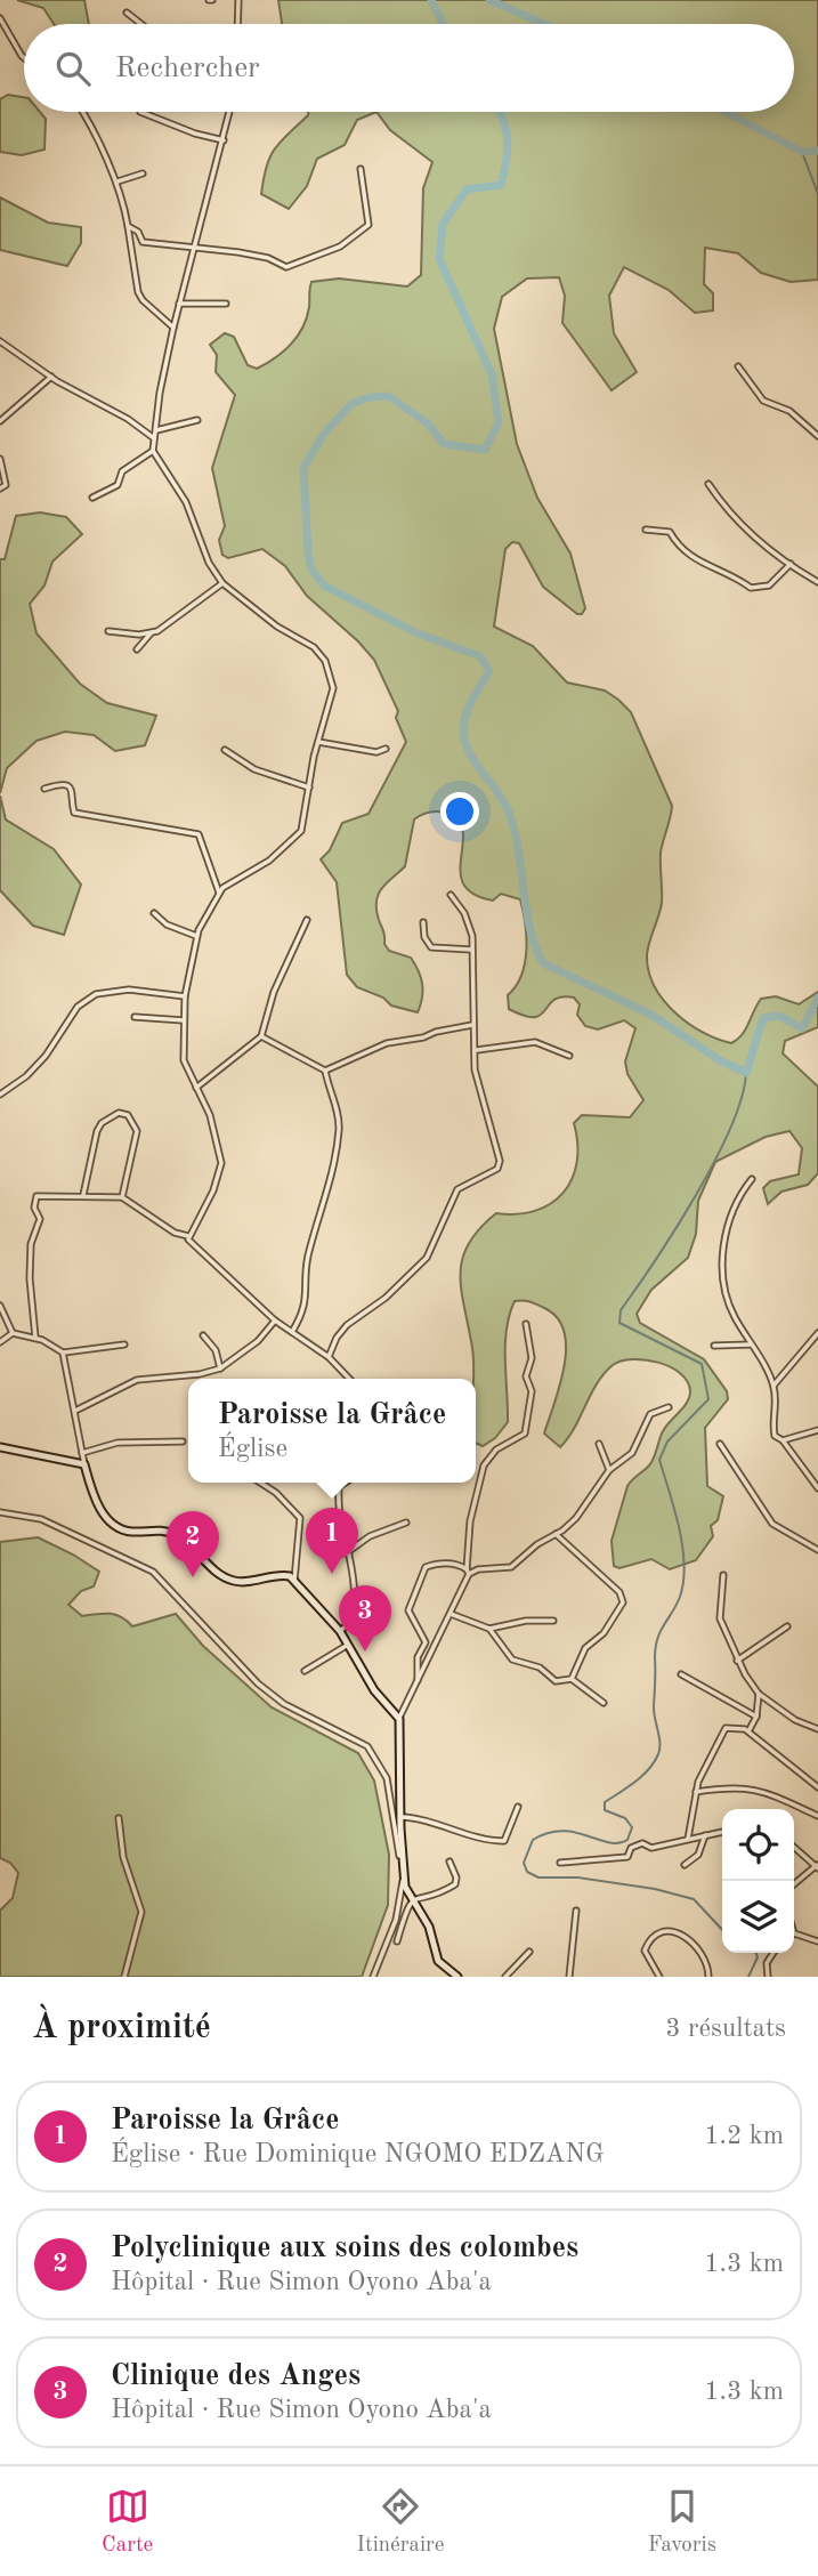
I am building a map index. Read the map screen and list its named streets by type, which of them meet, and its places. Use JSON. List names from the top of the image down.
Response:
{
  "page": {
    "search": "Rechercher",
    "popup": ["Paroisse la Grâce", "Église"],
    "pins": ["1", "2", "3"],
    "heading": ["À proximité", "3 résultats"],
    "list": [
      {
        "mark": "1",
        "name": "Paroisse la Grâce",
        "note": "Église · Rue Dominique NGOMO EDZANG",
        "value": "1.2 km"
      },
      {
        "mark": "2",
        "name": "Polyclinique aux soins des colombes",
        "note": "Hôpital · Rue Simon Oyono Aba'a",
        "value": "1.3 km"
      },
      {
        "mark": "3",
        "name": "Clinique des Anges",
        "note": "Hôpital · Rue Simon Oyono Aba'a",
        "value": "1.3 km"
      }
    ],
    "nav": ["Carte", "Itinéraire", "Favoris"]
  }
}
